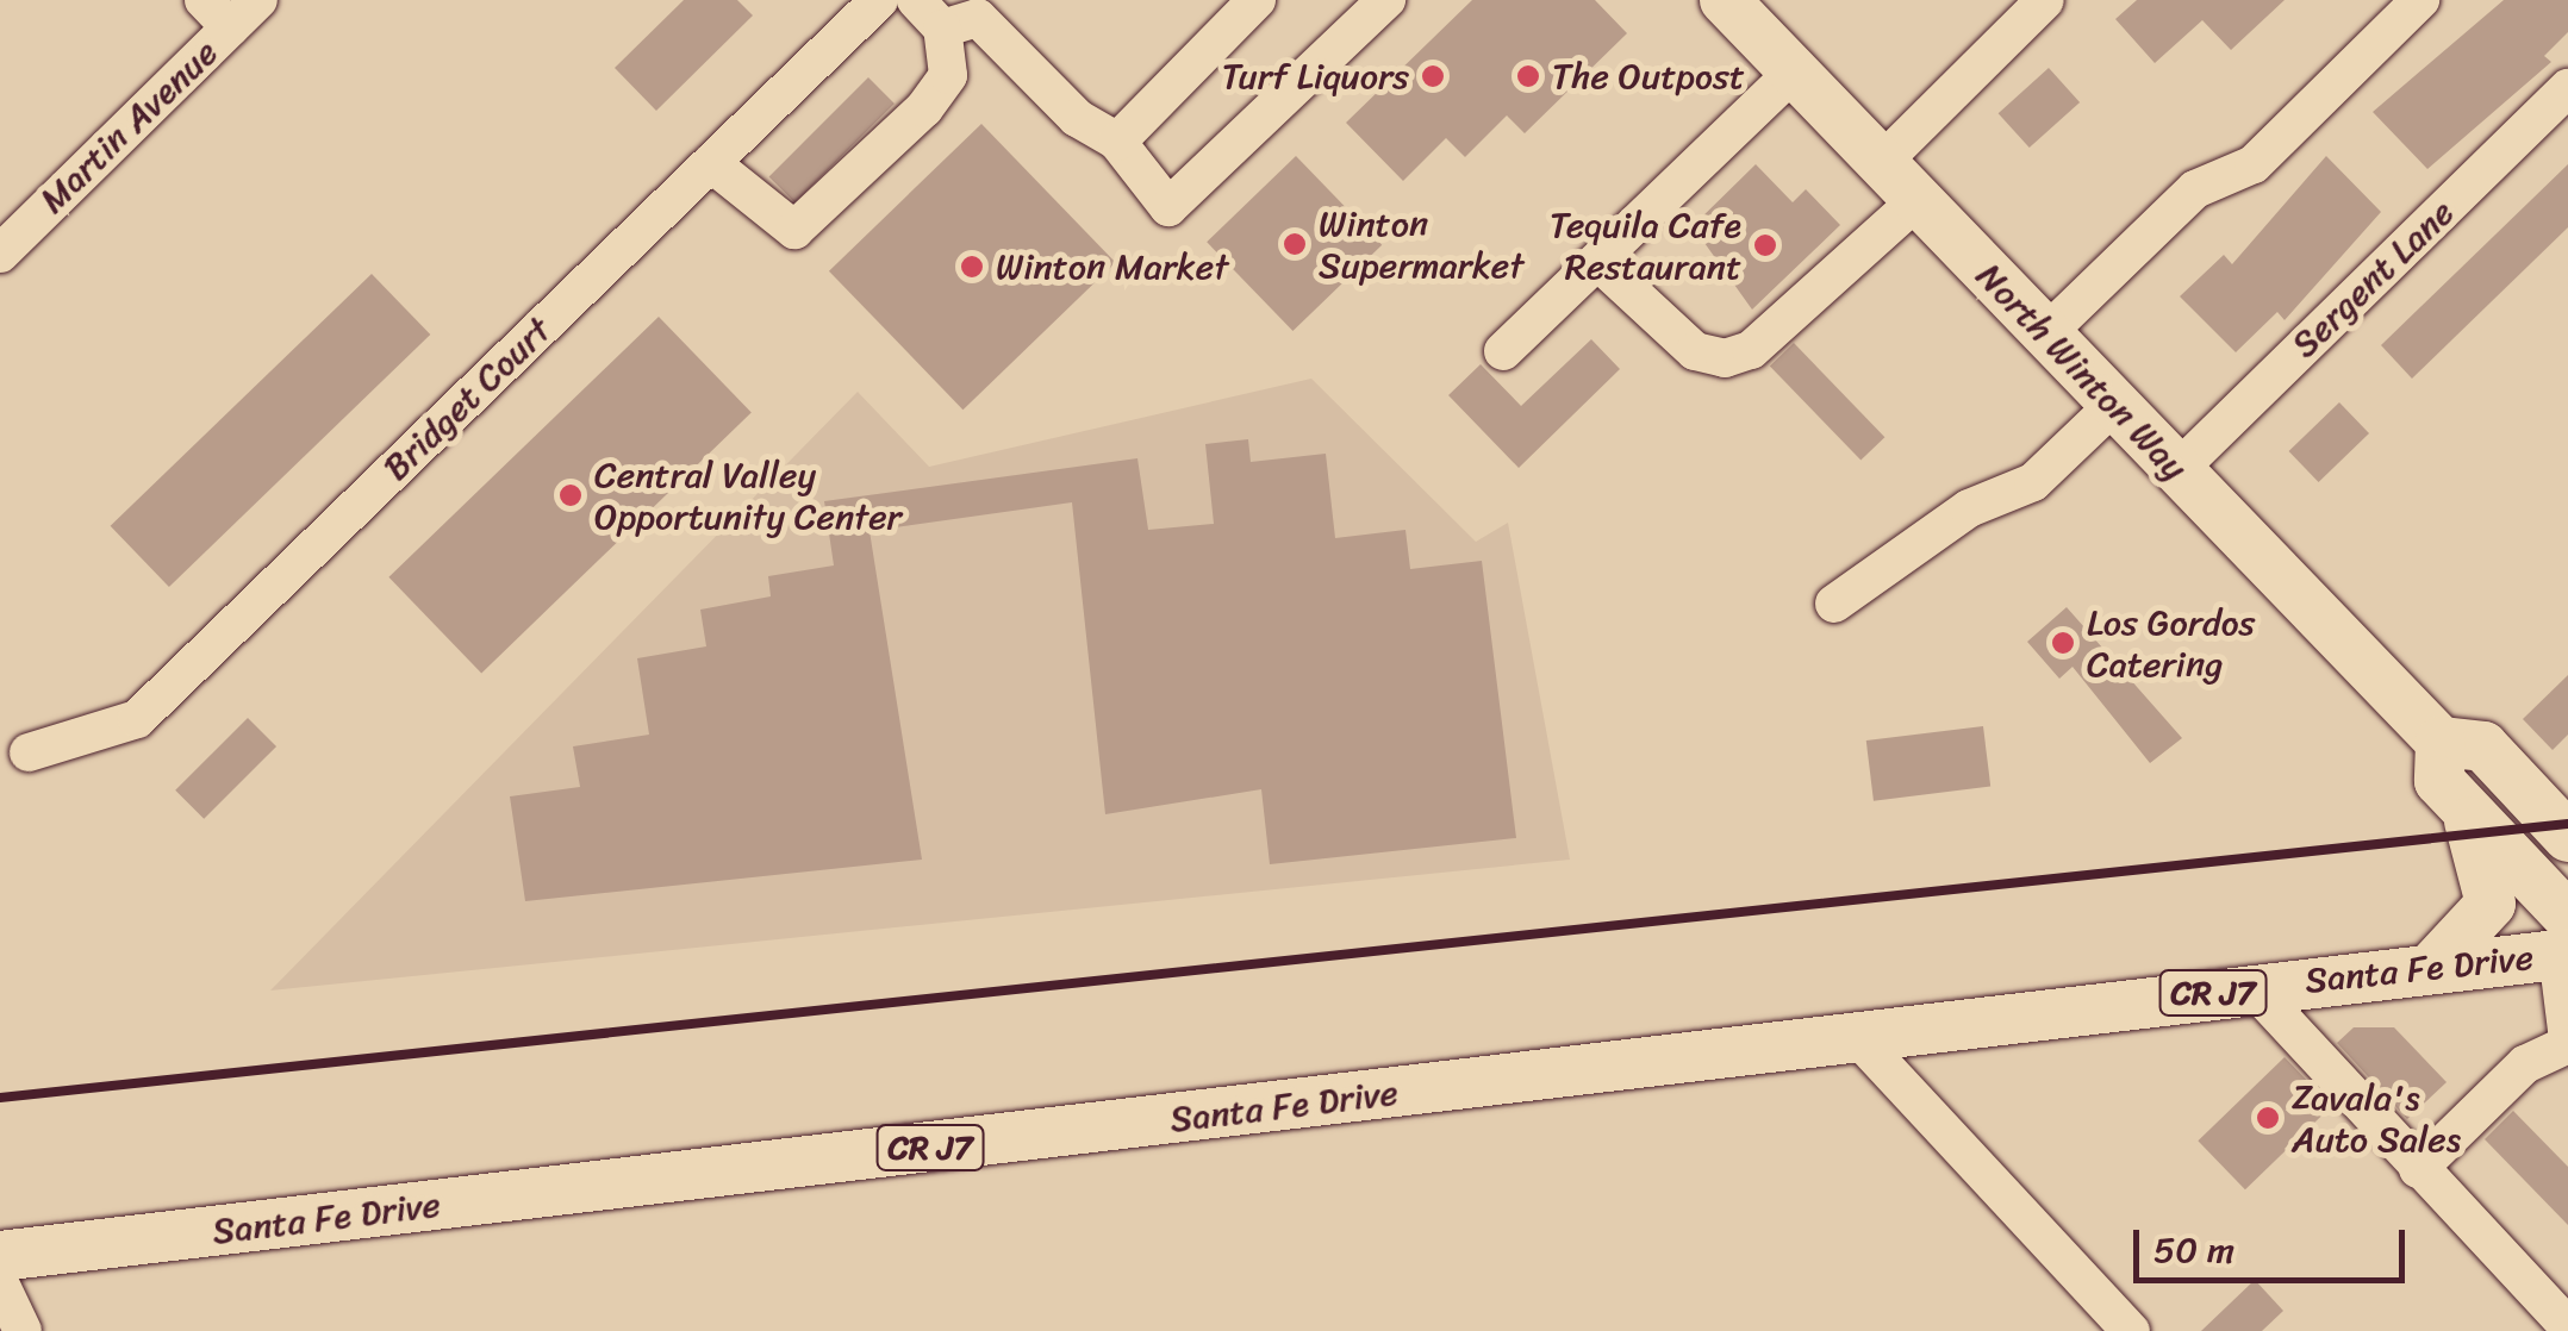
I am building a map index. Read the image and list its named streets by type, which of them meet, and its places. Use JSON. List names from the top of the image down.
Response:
{
  "streets": {
    "main road": ["North Winton Way", "Santa Fe Drive", "CR J7"],
    "street": ["Martin Avenue", "Sergent Lane", "Bridget Court"]
  },
  "crossings": [
    ["Sergent Lane", "North Winton Way"]
  ],
  "places": [
    "Turf Liquors",
    "The Outpost",
    "Winton Supermarket",
    "Tequila Cafe Restaurant",
    "Winton Market",
    "Central Valley Opportunity Center",
    "Los Gordos Catering",
    "Zavala's Auto Sales"
  ],
  "scale_bar": "50 m"
}
